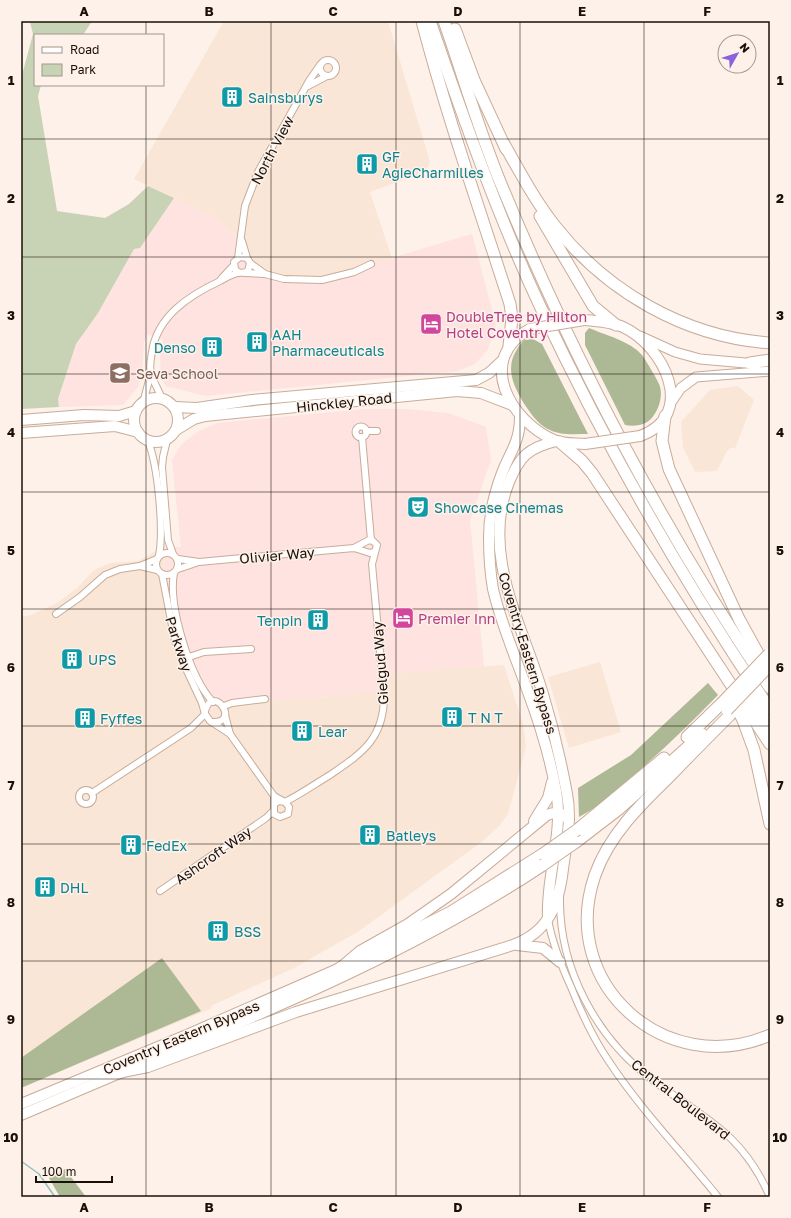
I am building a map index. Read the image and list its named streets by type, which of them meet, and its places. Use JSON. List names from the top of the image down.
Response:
{
  "streets": {
    "highway": ["Hinckley Road", "Coventry Eastern Bypass"],
    "street": [
      "North View",
      "Olivier Way",
      "Parkway",
      "Gielgud Way",
      "Ashcroft Way",
      "Central Boulevard"
    ]
  },
  "crossings": [
    ["Olivier Way", "Parkway"],
    ["Olivier Way", "Gielgud Way"],
    ["Coventry Eastern Bypass", "Central Boulevard"],
    ["Gielgud Way", "Ashcroft Way"]
  ],
  "places": {
    "building": [
      "Sainsburys",
      "GF AgieCharmilles",
      "AAH Pharmaceuticals",
      "Denso",
      "Tenpin",
      "UPS",
      "T N T",
      "Fyffes",
      "Lear",
      "Batleys",
      "FedEx",
      "DHL",
      "BSS"
    ],
    "hotel": ["DoubleTree by Hilton Hotel Coventry", "Premier Inn"],
    "school or university": ["Seva School"],
    "theatre": ["Showcase Cinemas"]
  },
  "legend": ["Road", "Park"],
  "scale_bar": "100 m",
  "north": "top right",
  "grid": {
    "columns": [
      "A",
      "B",
      "C",
      "D",
      "E",
      "F"
    ],
    "rows": [
      "1",
      "2",
      "3",
      "4",
      "5",
      "6",
      "7",
      "8",
      "9",
      "10"
    ]
  }
}
